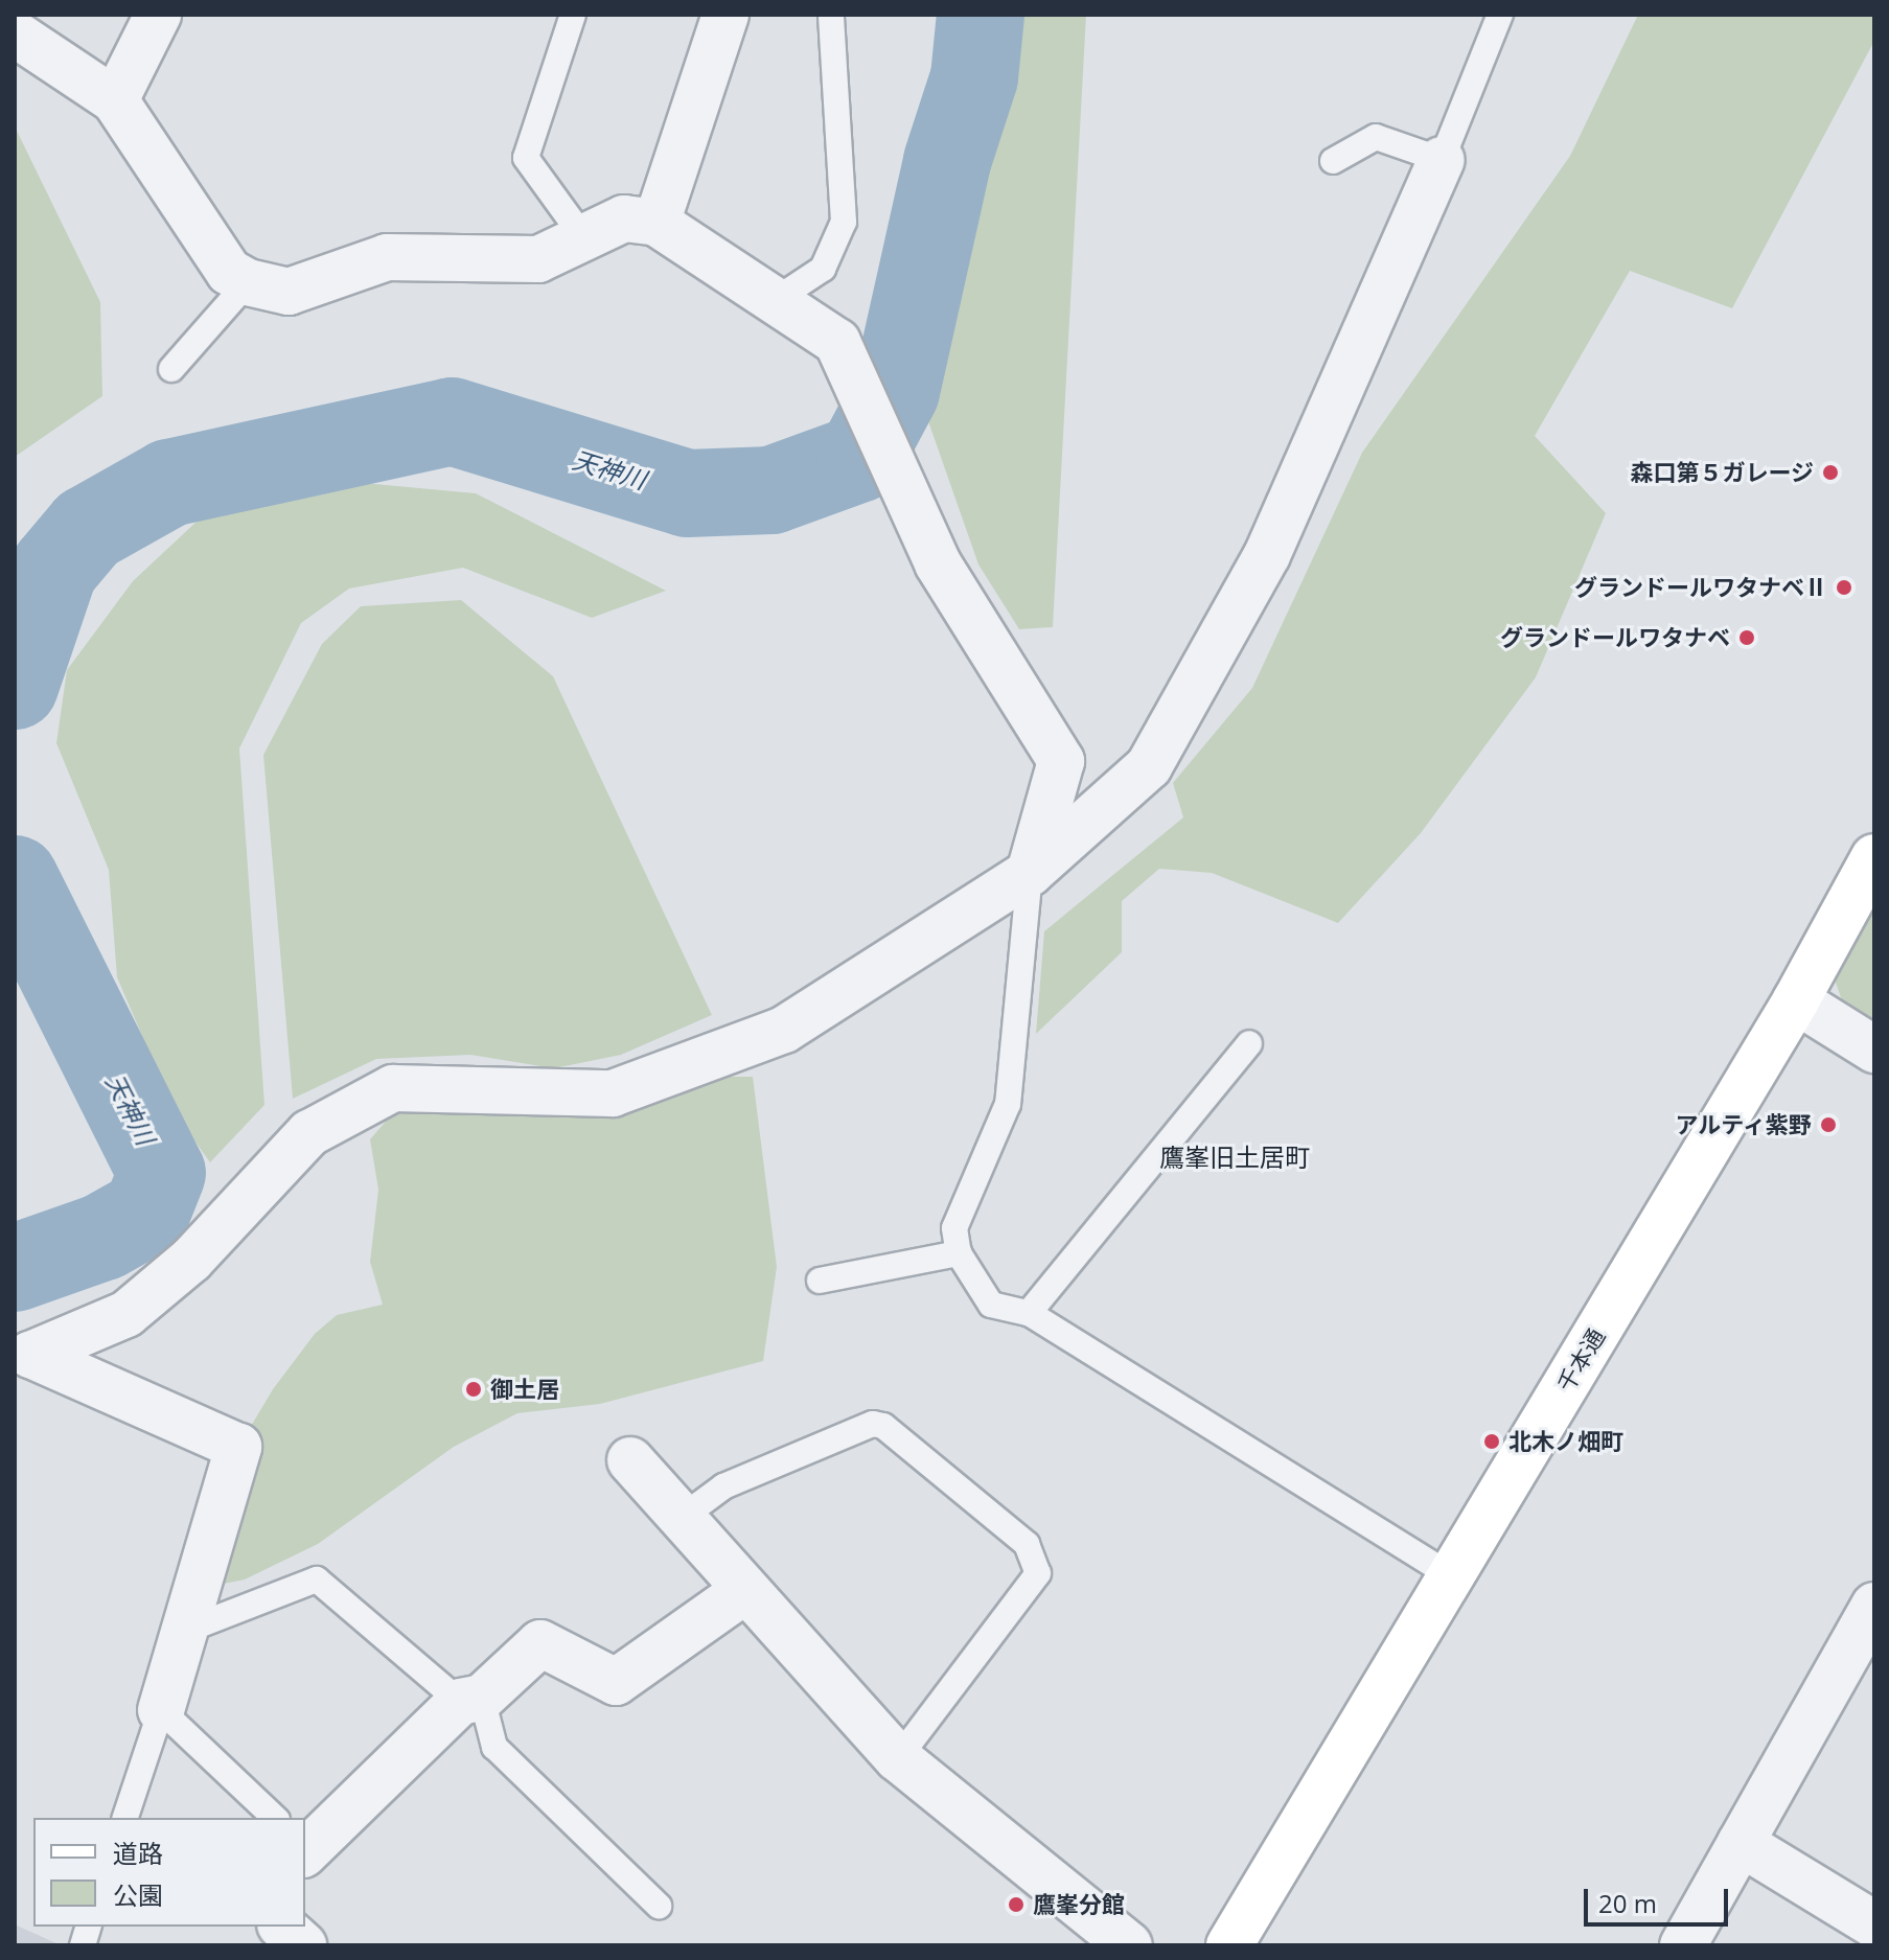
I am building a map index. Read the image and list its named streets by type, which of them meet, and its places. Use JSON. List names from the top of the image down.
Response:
{
  "streets": {
    "main road": ["千本通"]
  },
  "districts": ["鷹峯旧土居町"],
  "water": ["天神川"],
  "places": [
    "森口第５ガレージ",
    "グランドールワタナベⅡ",
    "グランドールワタナベ",
    "アルティ紫野",
    "御土居",
    "北木ノ畑町",
    "鷹峯分館"
  ],
  "legend": ["道路", "公園"],
  "scale_bar": "20 m"
}
